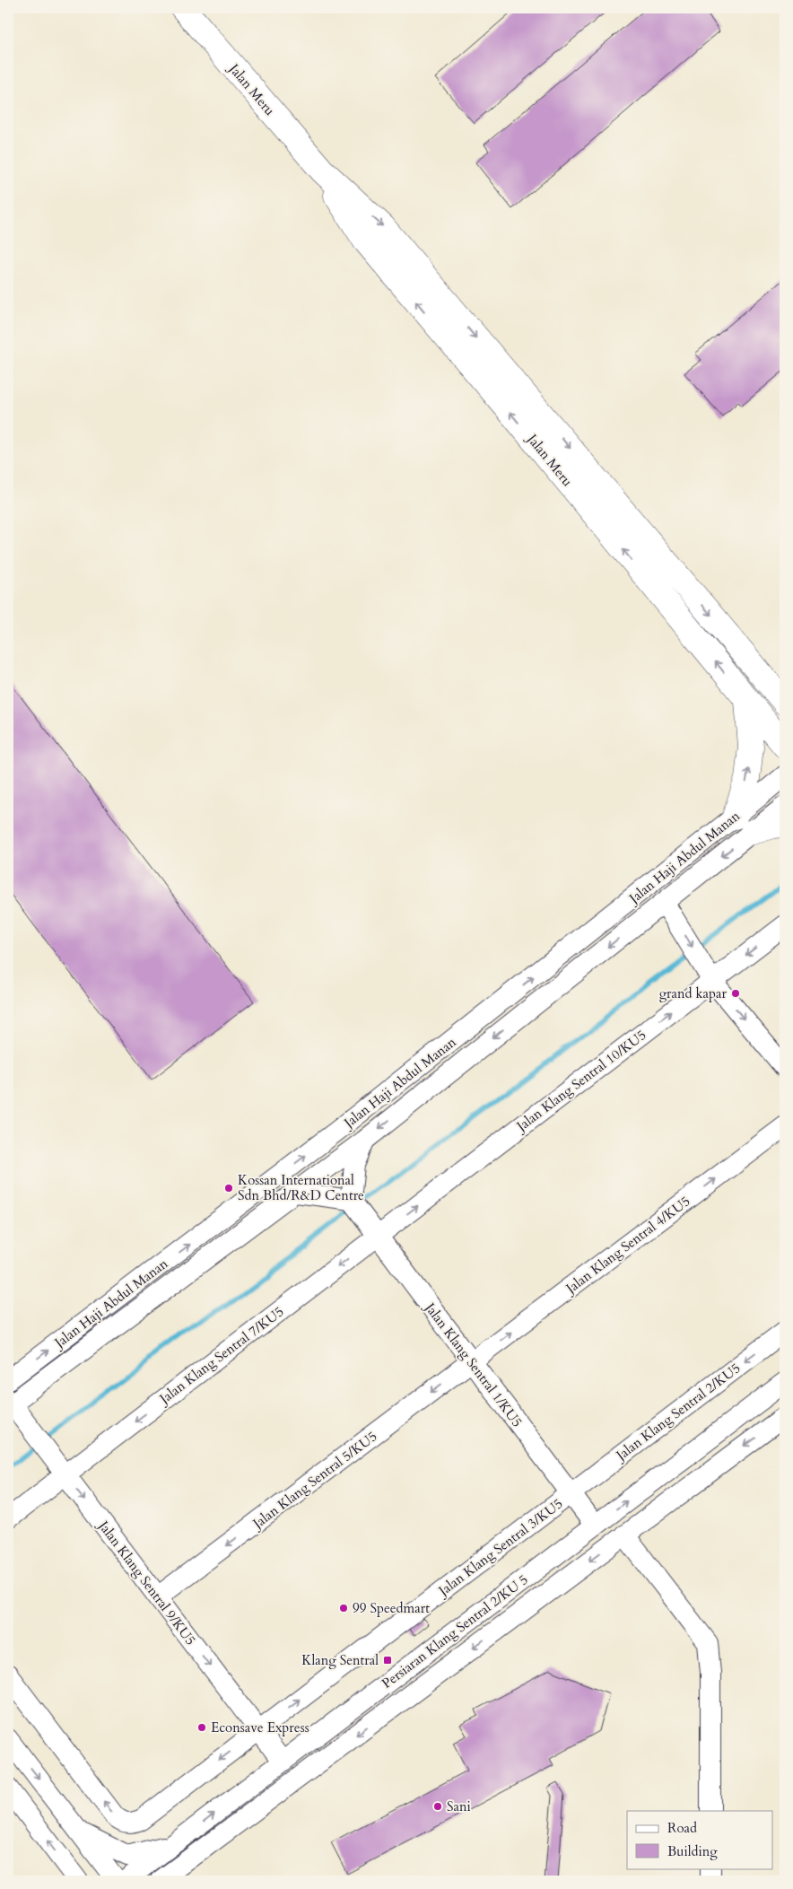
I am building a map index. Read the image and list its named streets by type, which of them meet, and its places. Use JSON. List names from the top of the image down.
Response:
{
  "streets": {
    "main road": ["Jalan Meru"],
    "street": [
      "Jalan Haji Abdul Manan",
      "Jalan Klang Sentral 10/KU5",
      "Jalan Klang Sentral 4/KU5",
      "Jalan Klang Sentral 7/KU5",
      "Jalan Klang Sentral 1/KU5",
      "Jalan Klang Sentral 2/KU5",
      "Jalan Klang Sentral 5/KU5",
      "Jalan Klang Sentral 3/KU5",
      "Jalan Klang Sentral 9/KU5",
      "Persiaran Klang Sentral 2/KU 5"
    ]
  },
  "crossings": [
    ["Jalan Haji Abdul Manan", "Jalan Klang Sentral 9/KU5"],
    ["Jalan Klang Sentral 10/KU5", "Jalan Klang Sentral 7/KU5"],
    ["Jalan Klang Sentral 10/KU5", "Jalan Klang Sentral 1/KU5"],
    ["Jalan Klang Sentral 4/KU5", "Jalan Klang Sentral 1/KU5"],
    ["Jalan Klang Sentral 4/KU5", "Jalan Klang Sentral 5/KU5"],
    ["Jalan Klang Sentral 7/KU5", "Jalan Klang Sentral 1/KU5"],
    ["Jalan Klang Sentral 7/KU5", "Jalan Klang Sentral 9/KU5"],
    ["Jalan Klang Sentral 1/KU5", "Jalan Klang Sentral 2/KU5"],
    ["Jalan Klang Sentral 1/KU5", "Jalan Klang Sentral 5/KU5"],
    ["Jalan Klang Sentral 1/KU5", "Jalan Klang Sentral 3/KU5"],
    ["Jalan Klang Sentral 1/KU5", "Persiaran Klang Sentral 2/KU 5"],
    ["Jalan Klang Sentral 2/KU5", "Jalan Klang Sentral 3/KU5"],
    ["Jalan Klang Sentral 5/KU5", "Jalan Klang Sentral 9/KU5"],
    ["Jalan Klang Sentral 3/KU5", "Jalan Klang Sentral 9/KU5"],
    ["Jalan Klang Sentral 9/KU5", "Persiaran Klang Sentral 2/KU 5"]
  ],
  "one_way": [
    "Jalan Klang Sentral 4/KU5",
    "Jalan Klang Sentral 7/KU5",
    "Jalan Klang Sentral 2/KU5",
    "Jalan Klang Sentral 5/KU5",
    "Jalan Klang Sentral 9/KU5"
  ],
  "places": {
    "other": [
      "grand kapar",
      "Kossan International Sdn Bhd/R&D Centre",
      "99 Speedmart",
      "Econsave Express",
      "Sani"
    ],
    "transit": ["Klang Sentral"]
  },
  "legend": ["Road", "Building"]
}
